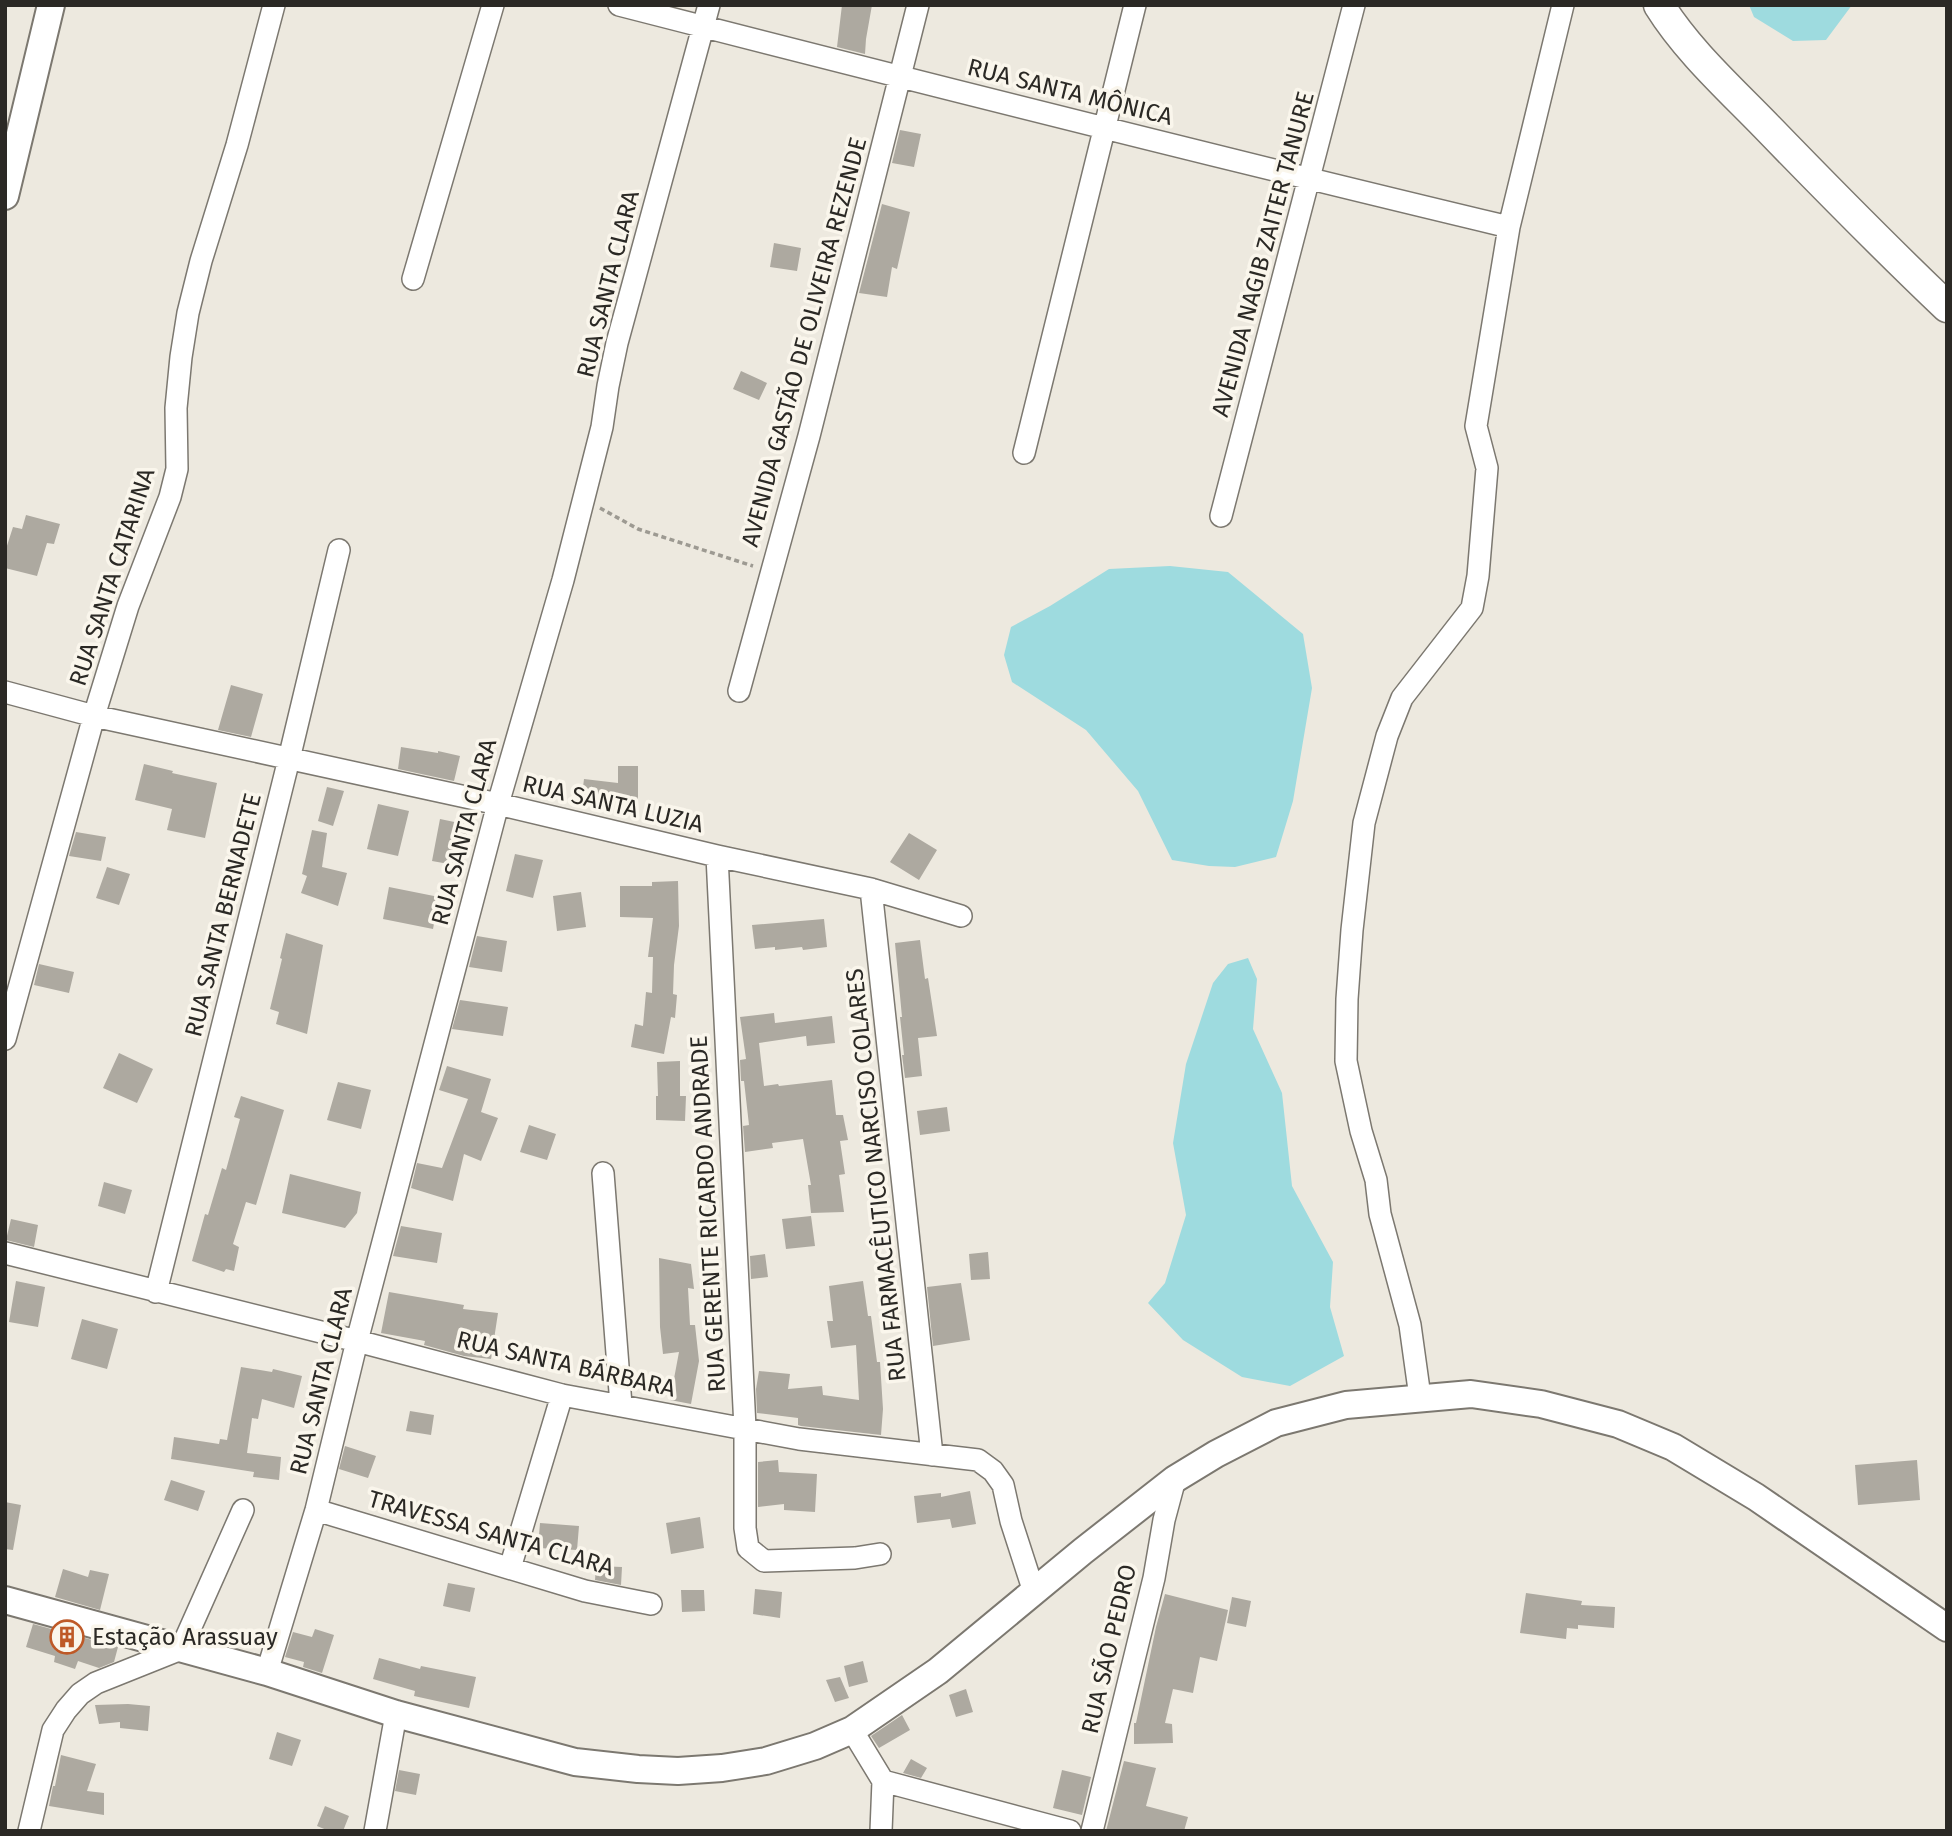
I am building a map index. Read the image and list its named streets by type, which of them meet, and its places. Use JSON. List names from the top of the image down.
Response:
{
  "streets": {
    "street": [
      "RUA SANTA MÔNICA",
      "AVENIDA NAGIB ZAITER TANURE",
      "RUA SANTA CLARA",
      "AVENIDA GASTÃO DE OLIVEIRA REZENDE",
      "RUA SANTA CATARINA",
      "RUA SANTA LUZIA",
      "RUA SANTA BERNADETE",
      "RUA FARMACÊUTICO NARCISO COLARES",
      "RUA GERENTE RICARDO ANDRADE",
      "RUA SANTA BÁRBARA",
      "TRAVESSA SANTA CLARA",
      "RUA SÃO PEDRO"
    ]
  },
  "crossings": [
    ["RUA SANTA MÔNICA", "AVENIDA NAGIB ZAITER TANURE"],
    ["RUA SANTA MÔNICA", "RUA SANTA CLARA"],
    ["RUA SANTA MÔNICA", "AVENIDA GASTÃO DE OLIVEIRA REZENDE"],
    ["RUA SANTA CLARA", "RUA SANTA LUZIA"],
    ["RUA SANTA CLARA", "RUA SANTA BÁRBARA"],
    ["RUA SANTA CLARA", "TRAVESSA SANTA CLARA"],
    ["RUA SANTA CATARINA", "RUA SANTA LUZIA"],
    ["RUA SANTA LUZIA", "RUA SANTA BERNADETE"],
    ["RUA SANTA LUZIA", "RUA FARMACÊUTICO NARCISO COLARES"],
    ["RUA SANTA LUZIA", "RUA GERENTE RICARDO ANDRADE"],
    ["RUA SANTA BERNADETE", "RUA SANTA BÁRBARA"],
    ["RUA FARMACÊUTICO NARCISO COLARES", "RUA SANTA BÁRBARA"],
    ["RUA GERENTE RICARDO ANDRADE", "RUA SANTA BÁRBARA"]
  ],
  "places": {
    "building": ["Estação Arassuay"]
  }
}
